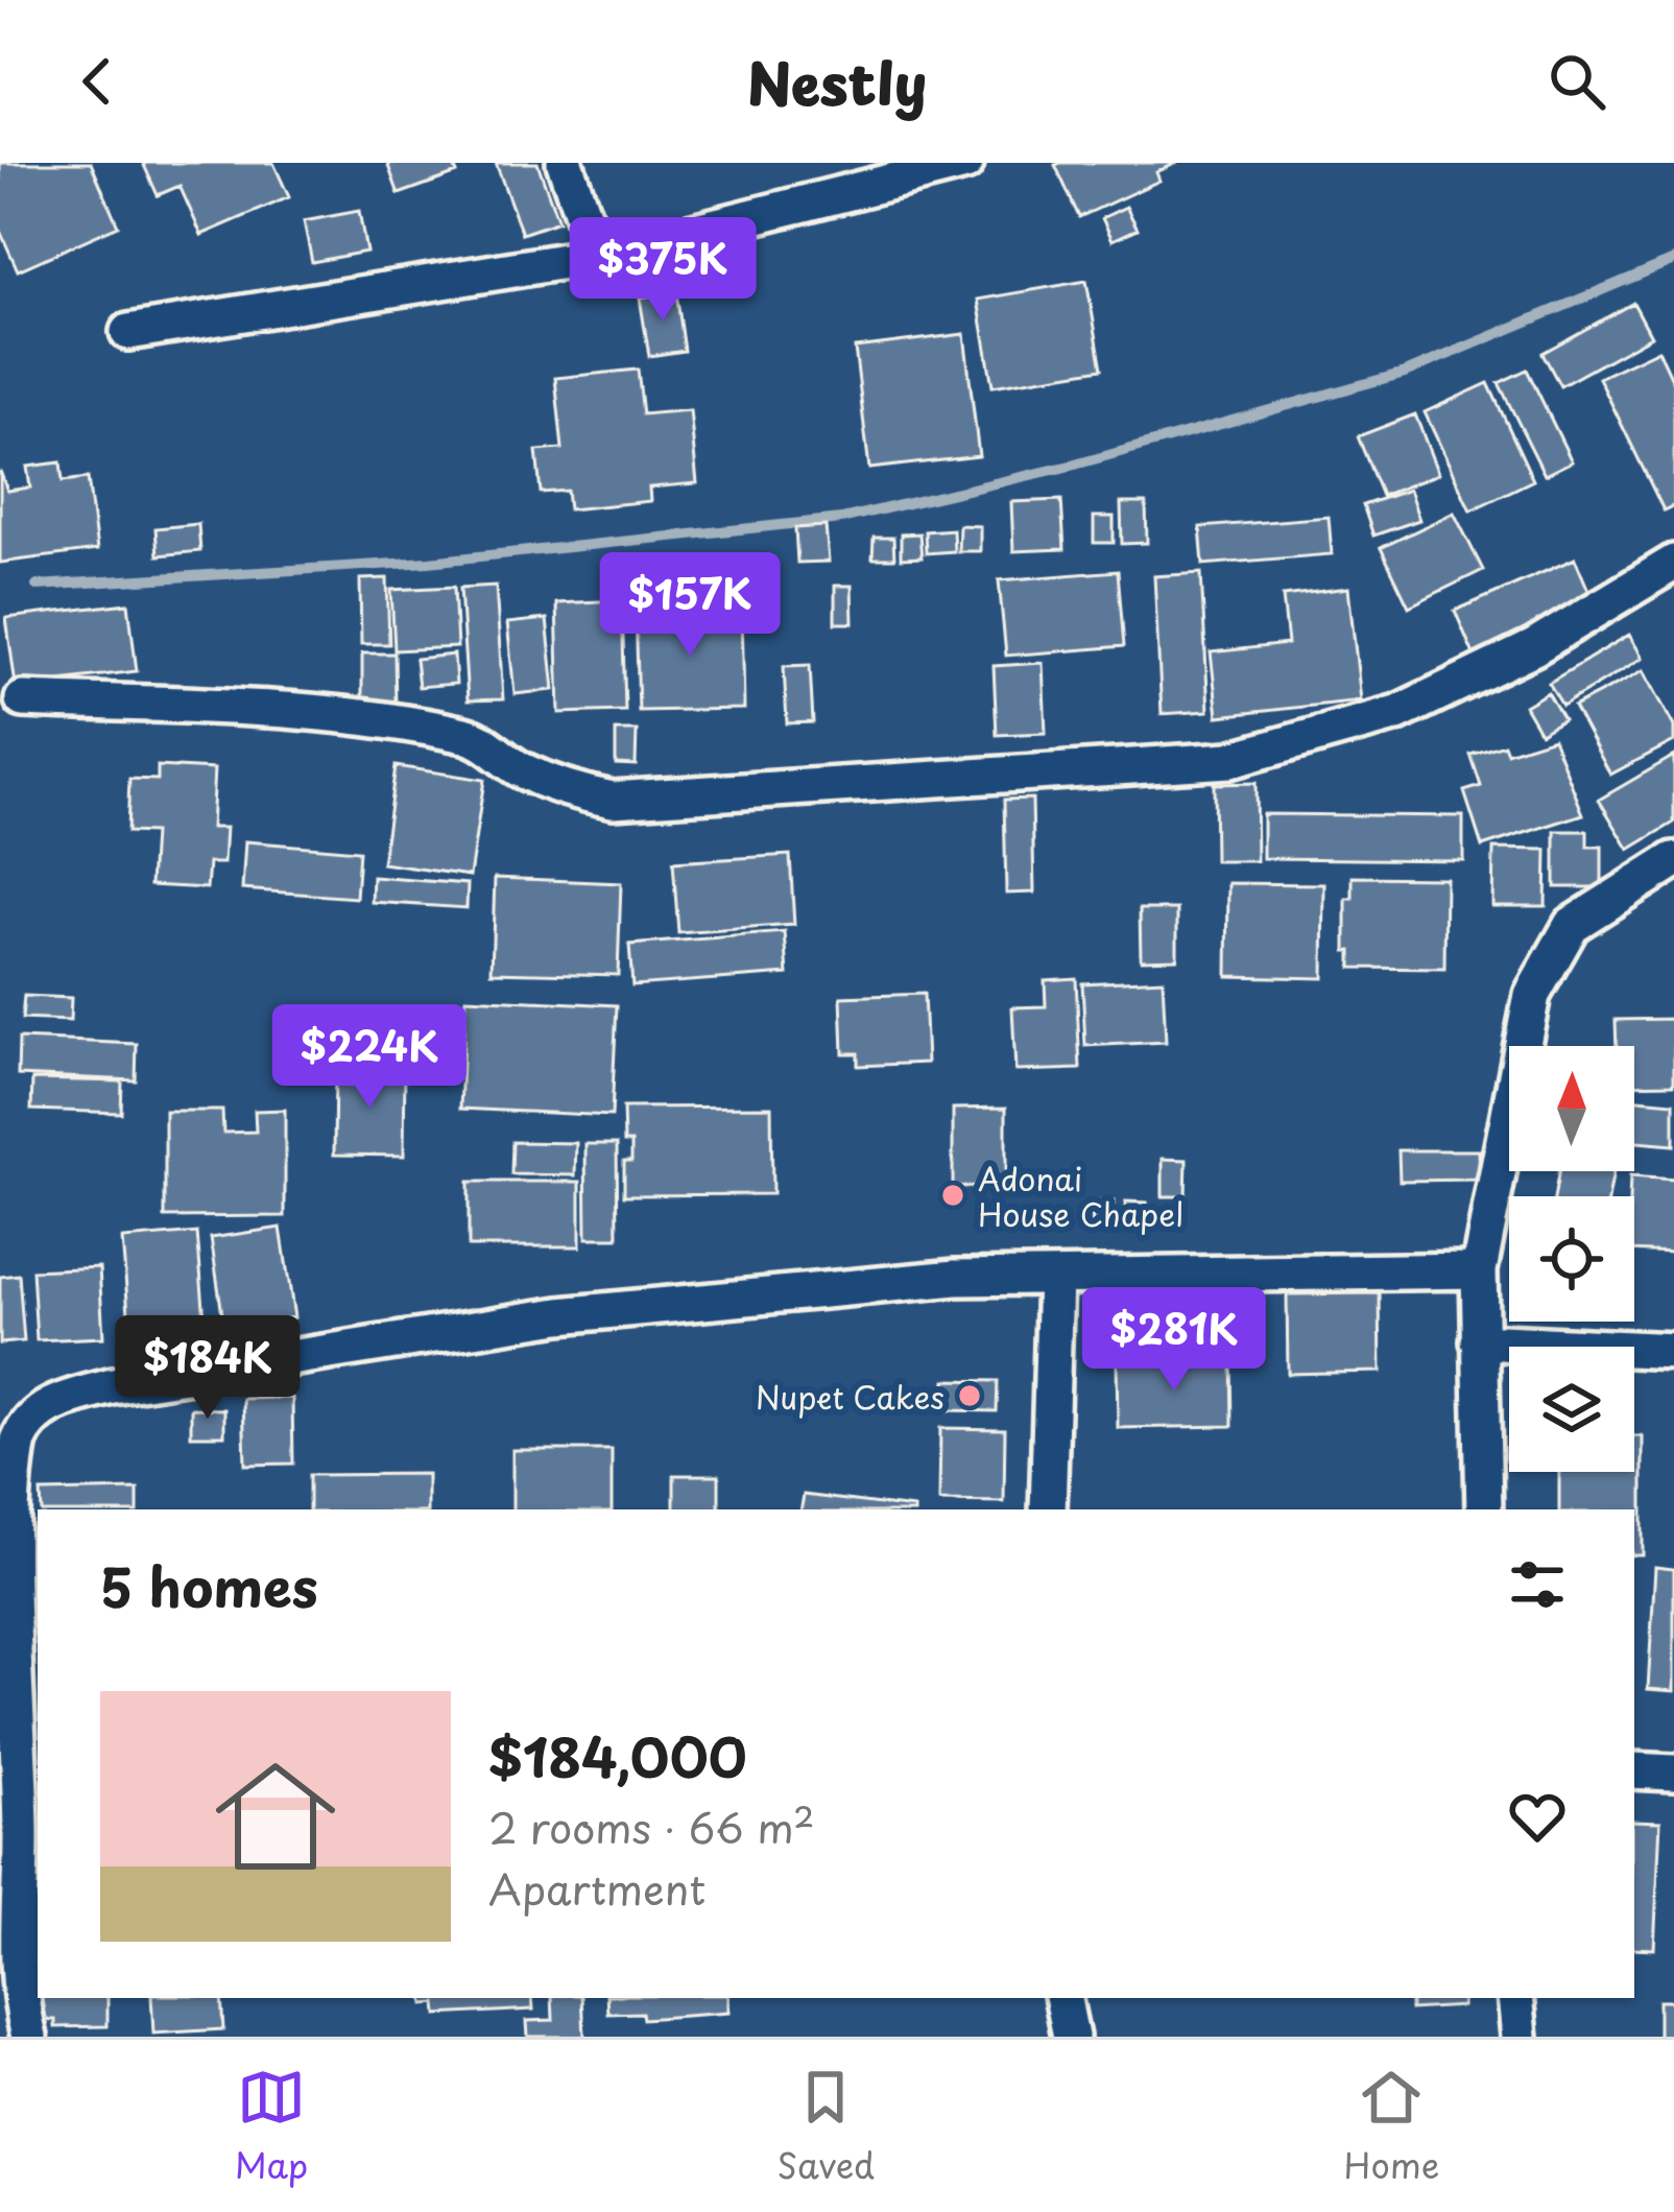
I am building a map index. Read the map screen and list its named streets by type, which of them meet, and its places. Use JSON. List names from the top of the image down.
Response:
{
  "places": ["Adonai House Chapel", "Nupet Cakes"],
  "north": "top",
  "page": {
    "header": "Nestly",
    "price": [
      "$375K",
      "$157K",
      "$224K",
      "$281K",
      "$184K"
    ],
    "heading": "5 homes",
    "list": [
      {
        "name": "$184,000",
        "note": "2 rooms · 66 m² · Apartment"
      }
    ],
    "tabs": ["Map", "Saved", "Home"]
  }
}
